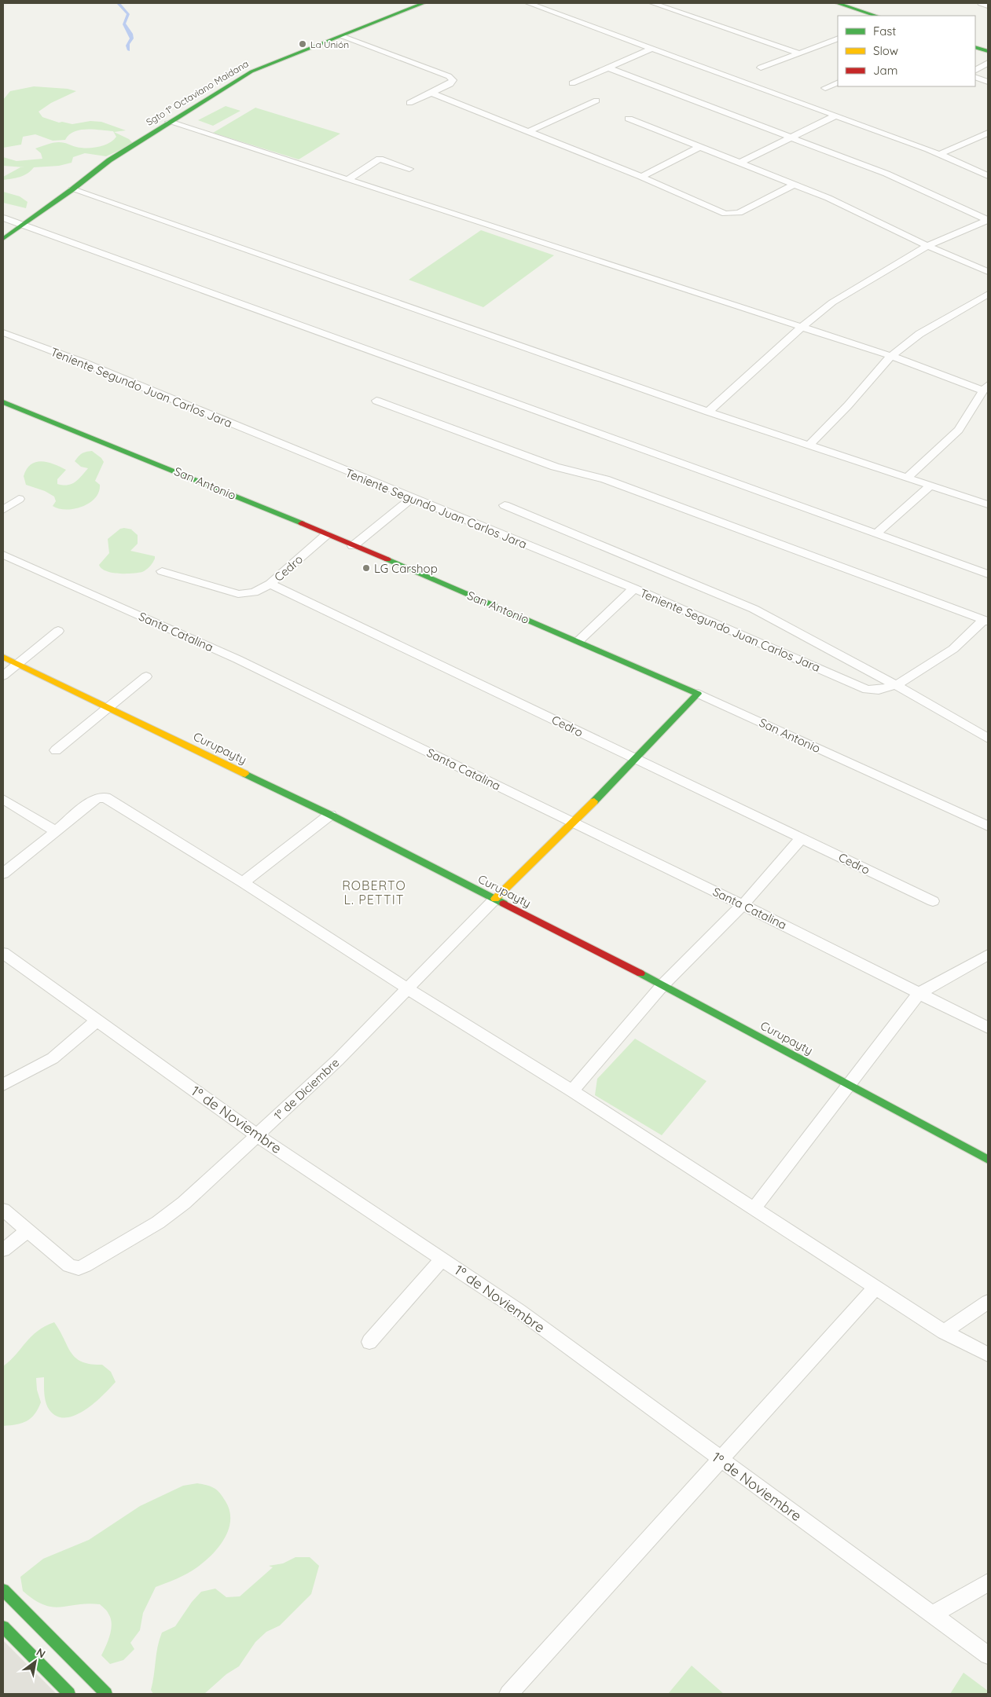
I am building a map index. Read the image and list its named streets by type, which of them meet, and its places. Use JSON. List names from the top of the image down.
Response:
{
  "streets": {
    "main road": ["Sgto 1° Octaviano Maidana", "San Antonio", "Curupayty"],
    "street": [
      "Teniente Segundo Juan Carlos Jara",
      "Cedro",
      "Santa Catalina",
      "1º de Diciembre",
      "1º de Noviembre"
    ]
  },
  "crossings": [
    ["San Antonio", "Cedro"],
    ["Curupayty", "1º de Diciembre"],
    ["1º de Diciembre", "1º de Noviembre"]
  ],
  "districts": ["ROBERTO L. PETTIT"],
  "places": ["La Unión", "LG Carshop"],
  "legend": ["Fast", "Slow", "Jam"],
  "north": "top right"
}
